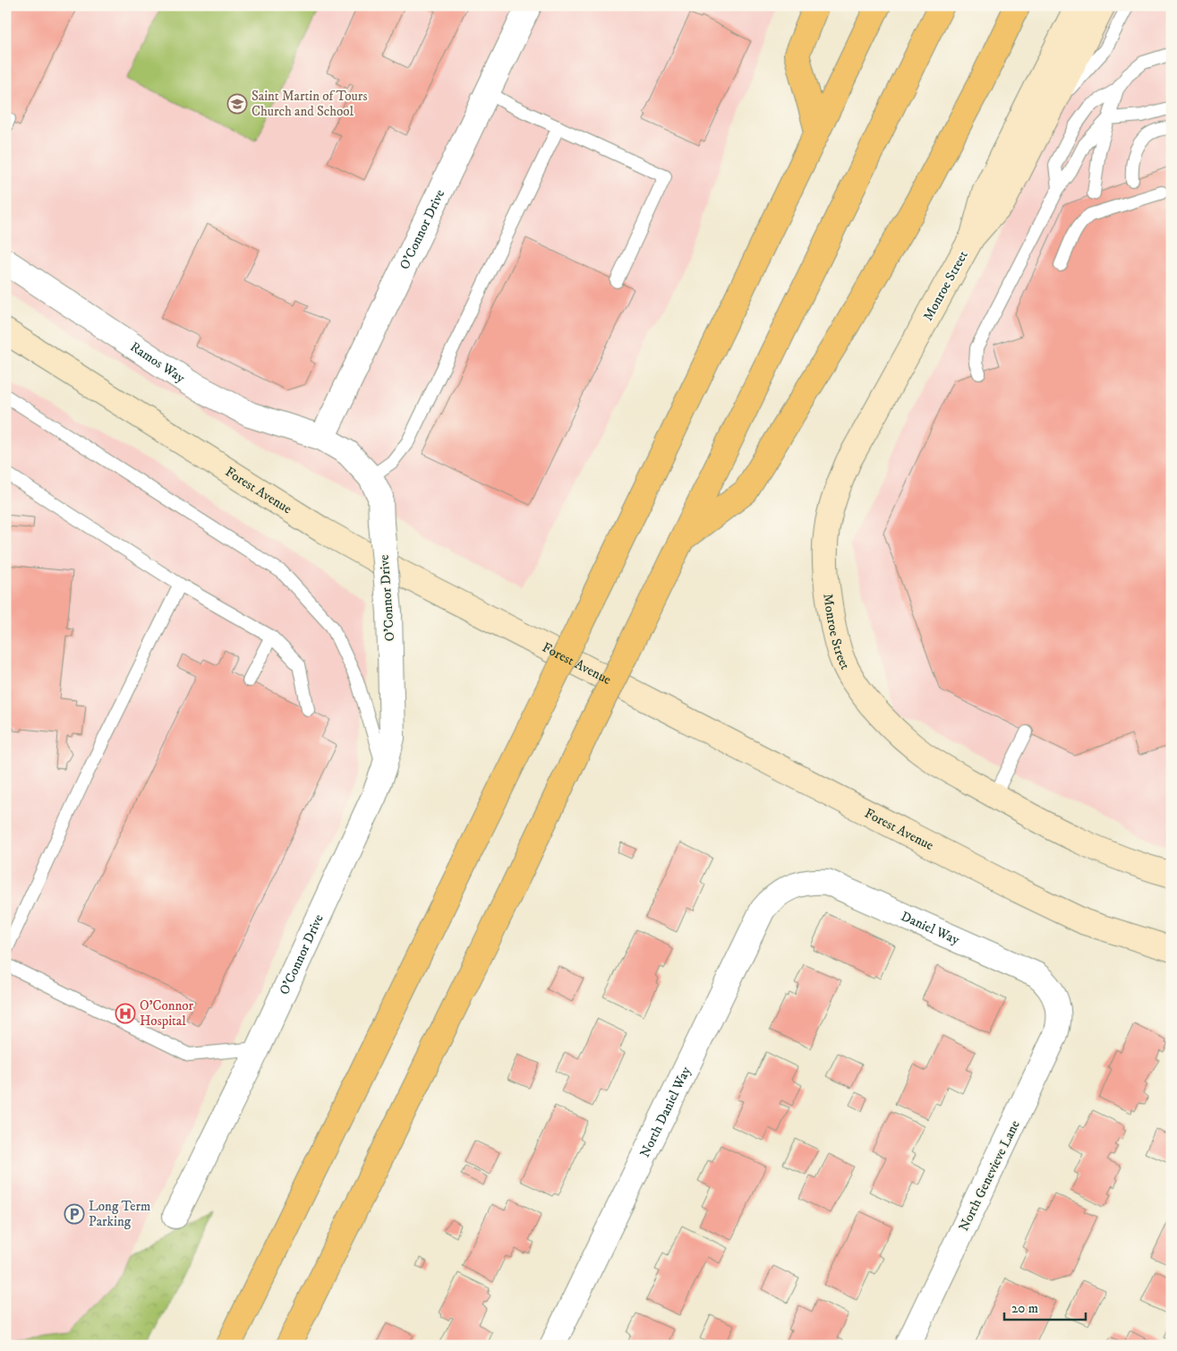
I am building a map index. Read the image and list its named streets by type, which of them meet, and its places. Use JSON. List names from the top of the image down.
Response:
{
  "streets": {
    "main road": ["Monroe Street", "Forest Avenue"],
    "street": [
      "O’Connor Drive",
      "Ramos Way",
      "Daniel Way",
      "North Daniel Way",
      "North Genevieve Lane"
    ]
  },
  "crossings": [
    ["O’Connor Drive", "Ramos Way"],
    ["Daniel Way", "North Daniel Way"],
    ["Daniel Way", "North Genevieve Lane"]
  ],
  "places": {
    "school or university": ["Saint Martin of Tours Church and School"],
    "hospital": ["O’Connor Hospital"],
    "parking": ["Long Term Parking"]
  },
  "scale_bar": "20 m"
}
